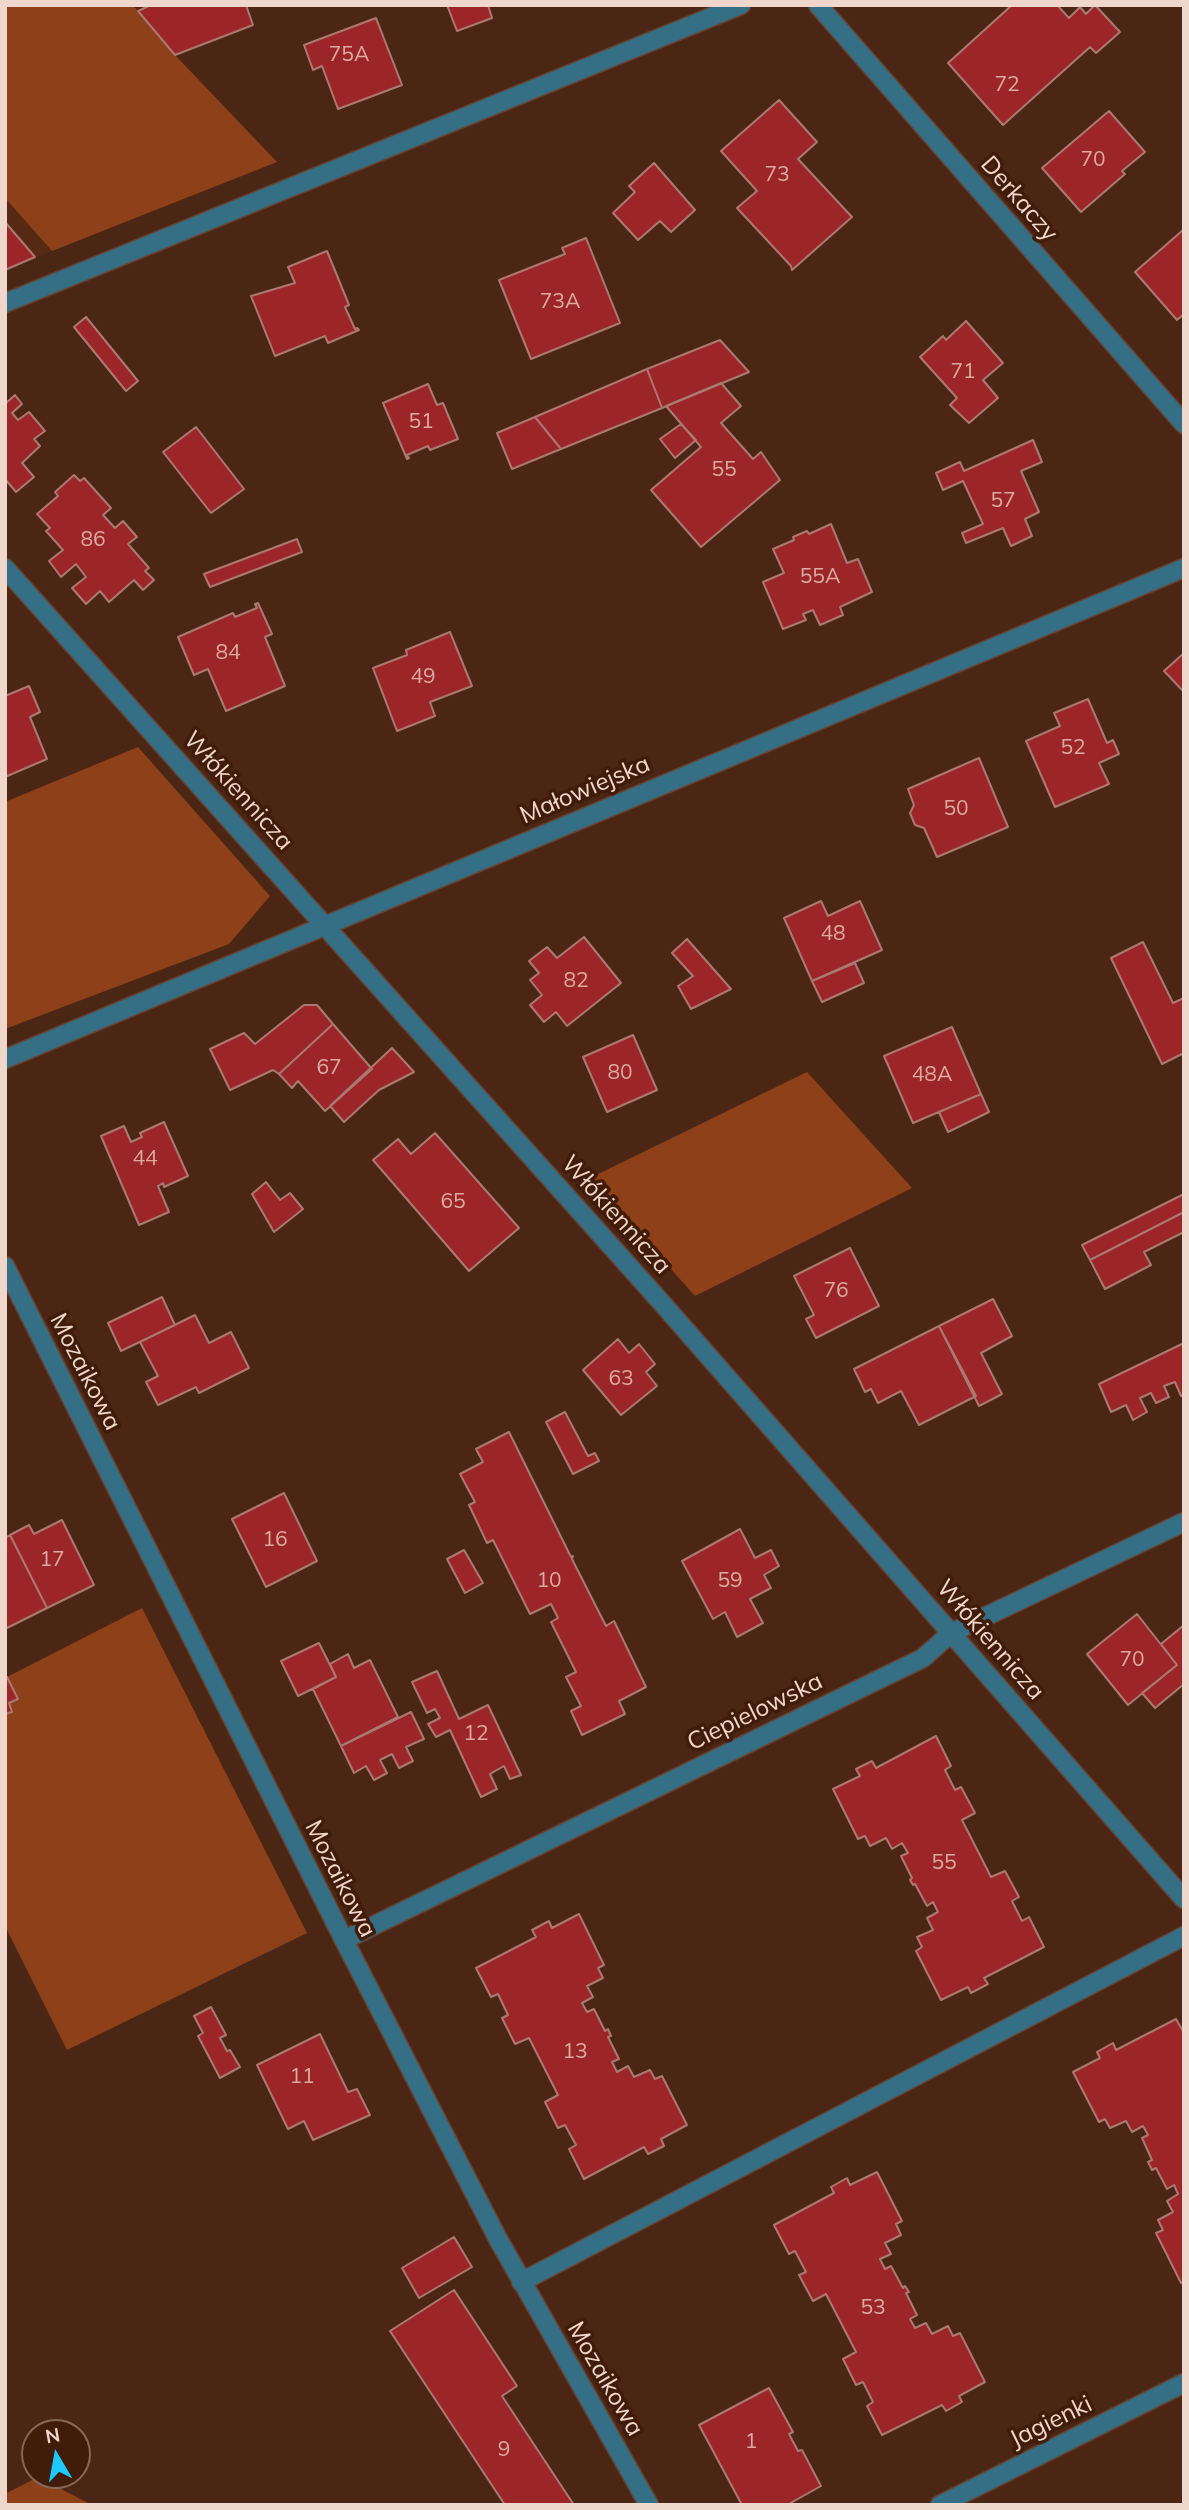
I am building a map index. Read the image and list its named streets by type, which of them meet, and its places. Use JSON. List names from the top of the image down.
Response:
{
  "streets": {
    "street": [
      "Derkaczy",
      "Małowiejska",
      "Włókiennicza",
      "Mozaikowa",
      "Ciepielowska",
      "Jagienki"
    ]
  },
  "crossings": [
    ["Małowiejska", "Włókiennicza"],
    ["Włókiennicza", "Ciepielowska"],
    ["Mozaikowa", "Ciepielowska"]
  ],
  "house_numbers": [
    "75A",
    "72",
    "70",
    "73",
    "73A",
    "71",
    "51",
    "55",
    "57",
    "86",
    "55A",
    "84",
    "49",
    "52",
    "50",
    "48",
    "82",
    "67",
    "80",
    "48A",
    "44",
    "65",
    "76",
    "63",
    "16",
    "17",
    "10",
    "59",
    "70",
    "12",
    "55",
    "13",
    "11",
    "53",
    "1",
    "9"
  ],
  "north": "top"
}
